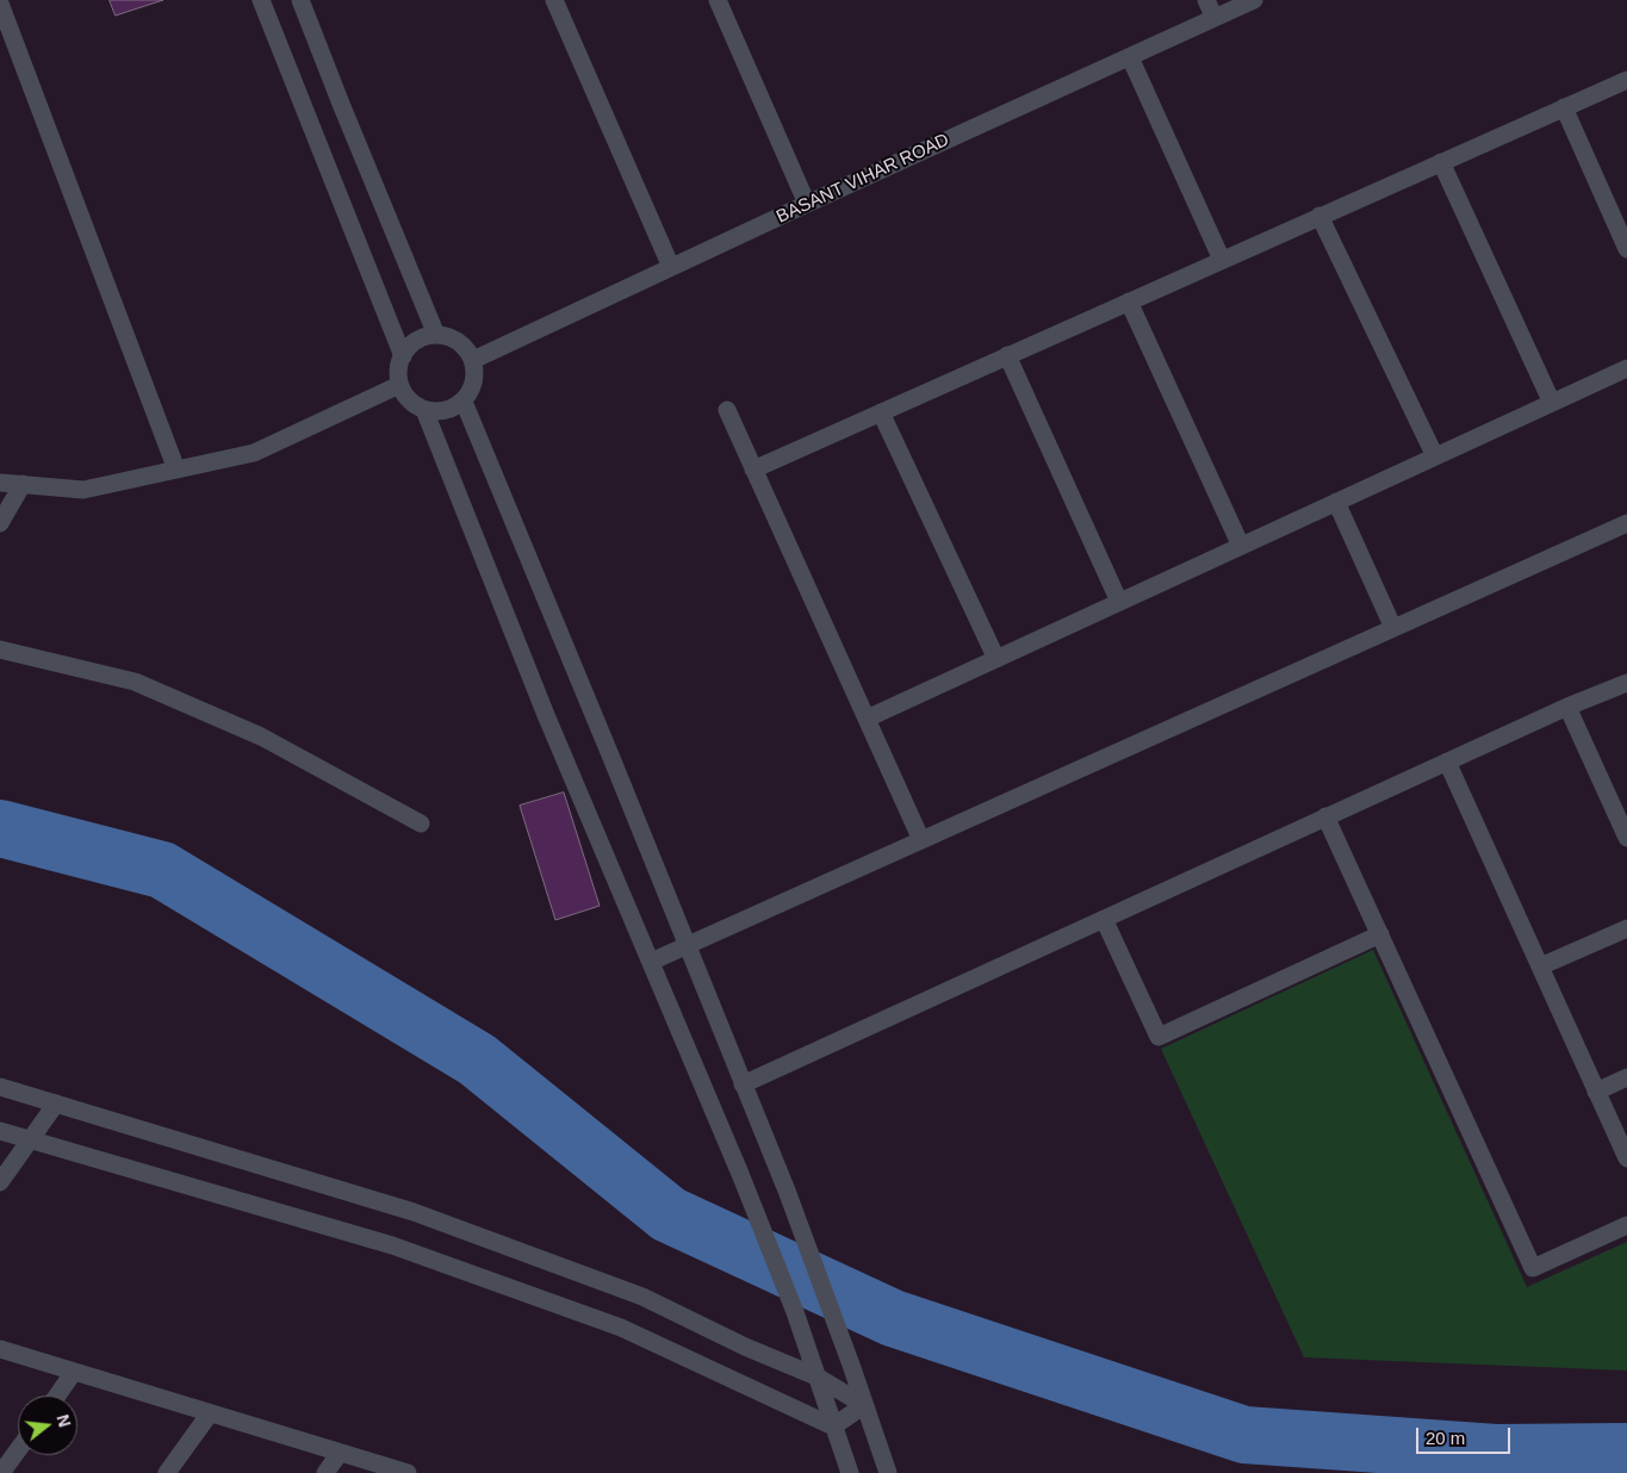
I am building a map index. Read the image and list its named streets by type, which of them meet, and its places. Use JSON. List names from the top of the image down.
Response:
{
  "streets": {
    "street": ["BASANT VIHAR ROAD"]
  },
  "scale_bar": "20 m",
  "north": "right"
}
